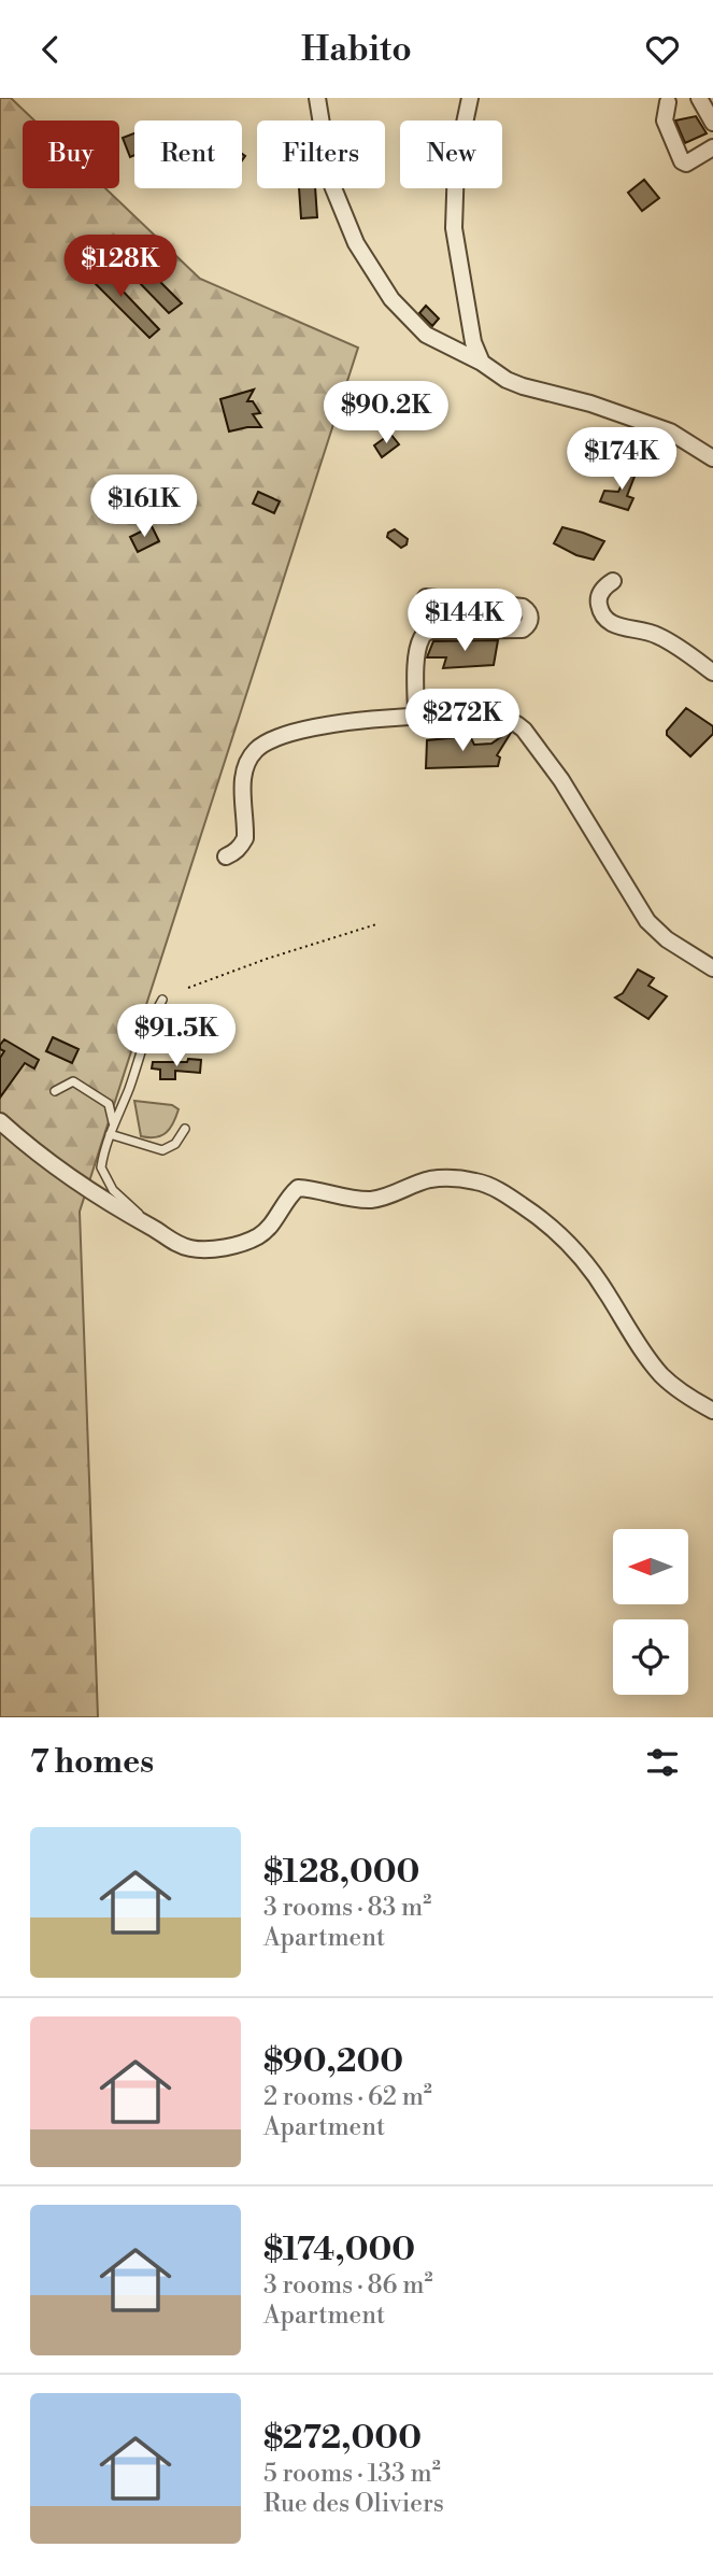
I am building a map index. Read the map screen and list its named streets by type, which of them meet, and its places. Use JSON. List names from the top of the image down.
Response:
{
  "north": "left",
  "page": {
    "header": "Habito",
    "chip": [
      "Buy",
      "Rent",
      "Filters",
      "New"
    ],
    "price": [
      "$128K",
      "$90.2K",
      "$174K",
      "$161K",
      "$144K",
      "$272K",
      "$91.5K"
    ],
    "heading": "7 homes",
    "list": [
      {
        "name": "$128,000",
        "note": "3 rooms · 83 m² · Apartment"
      },
      {
        "name": "$90,200",
        "note": "2 rooms · 62 m² · Apartment"
      },
      {
        "name": "$174,000",
        "note": "3 rooms · 86 m² · Apartment"
      },
      {
        "name": "$272,000",
        "note": "5 rooms · 133 m² · Rue des Oliviers"
      }
    ]
  }
}
